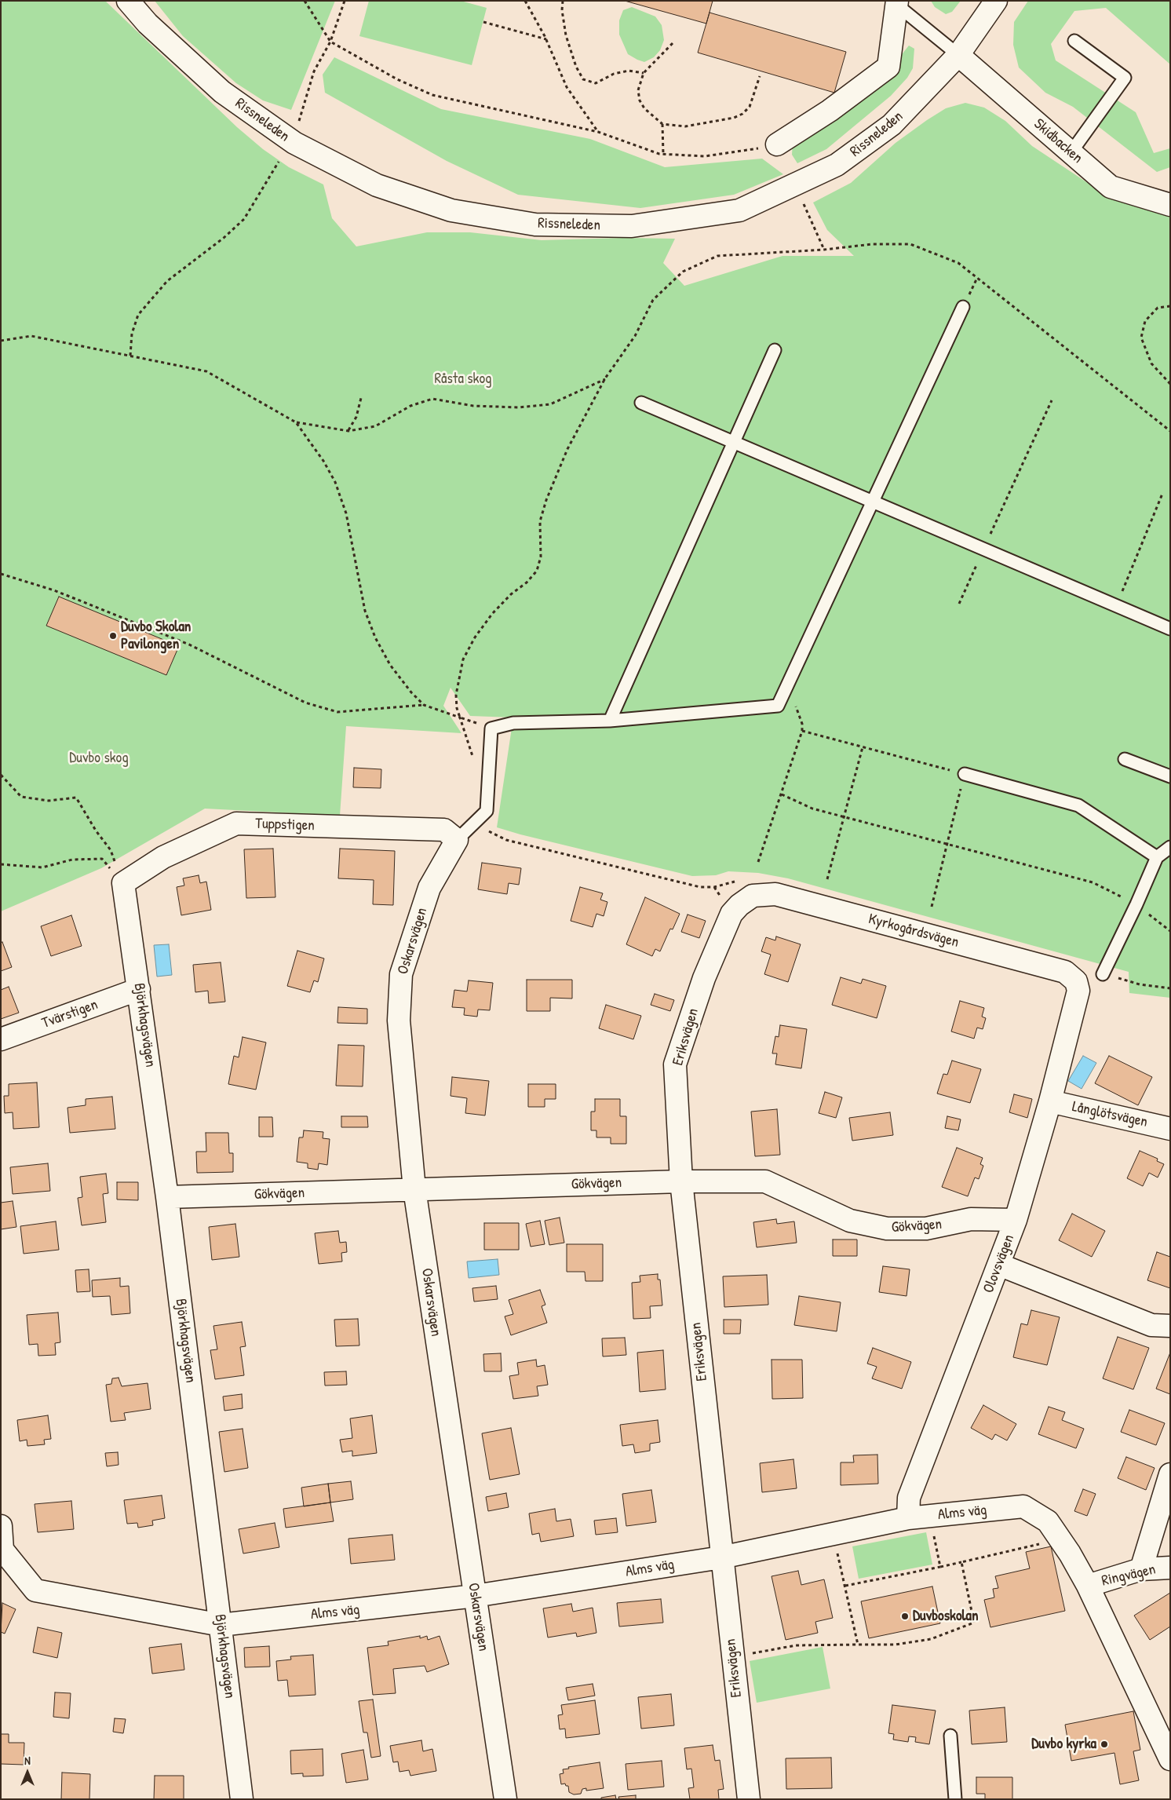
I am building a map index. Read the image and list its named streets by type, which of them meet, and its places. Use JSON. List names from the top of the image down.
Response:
{
  "streets": {
    "street": [
      "Rissneleden",
      "Skidbacken",
      "Tuppstigen",
      "Kyrkogårdsvägen",
      "Oskarsvägen",
      "Tvärstigen",
      "Björkhagsvägen",
      "Eriksvägen",
      "Långlötsvägen",
      "Gökvägen",
      "Olovsvägen",
      "Alms väg",
      "Ringvägen"
    ]
  },
  "crossings": [
    ["Rissneleden", "Skidbacken"],
    ["Tuppstigen", "Oskarsvägen"],
    ["Tuppstigen", "Björkhagsvägen"],
    ["Kyrkogårdsvägen", "Eriksvägen"],
    ["Kyrkogårdsvägen", "Olovsvägen"],
    ["Oskarsvägen", "Gökvägen"],
    ["Oskarsvägen", "Alms väg"],
    ["Tvärstigen", "Björkhagsvägen"],
    ["Björkhagsvägen", "Gökvägen"],
    ["Björkhagsvägen", "Alms väg"],
    ["Eriksvägen", "Gökvägen"],
    ["Eriksvägen", "Alms väg"],
    ["Långlötsvägen", "Olovsvägen"],
    ["Gökvägen", "Olovsvägen"],
    ["Olovsvägen", "Alms väg"],
    ["Alms väg", "Ringvägen"]
  ],
  "parks": ["Råsta skog", "Duvbo skog"],
  "places": ["Duvbo Skolan Pavilongen", "Duvboskolan", "Duvbo kyrka"],
  "north": "top"
}
